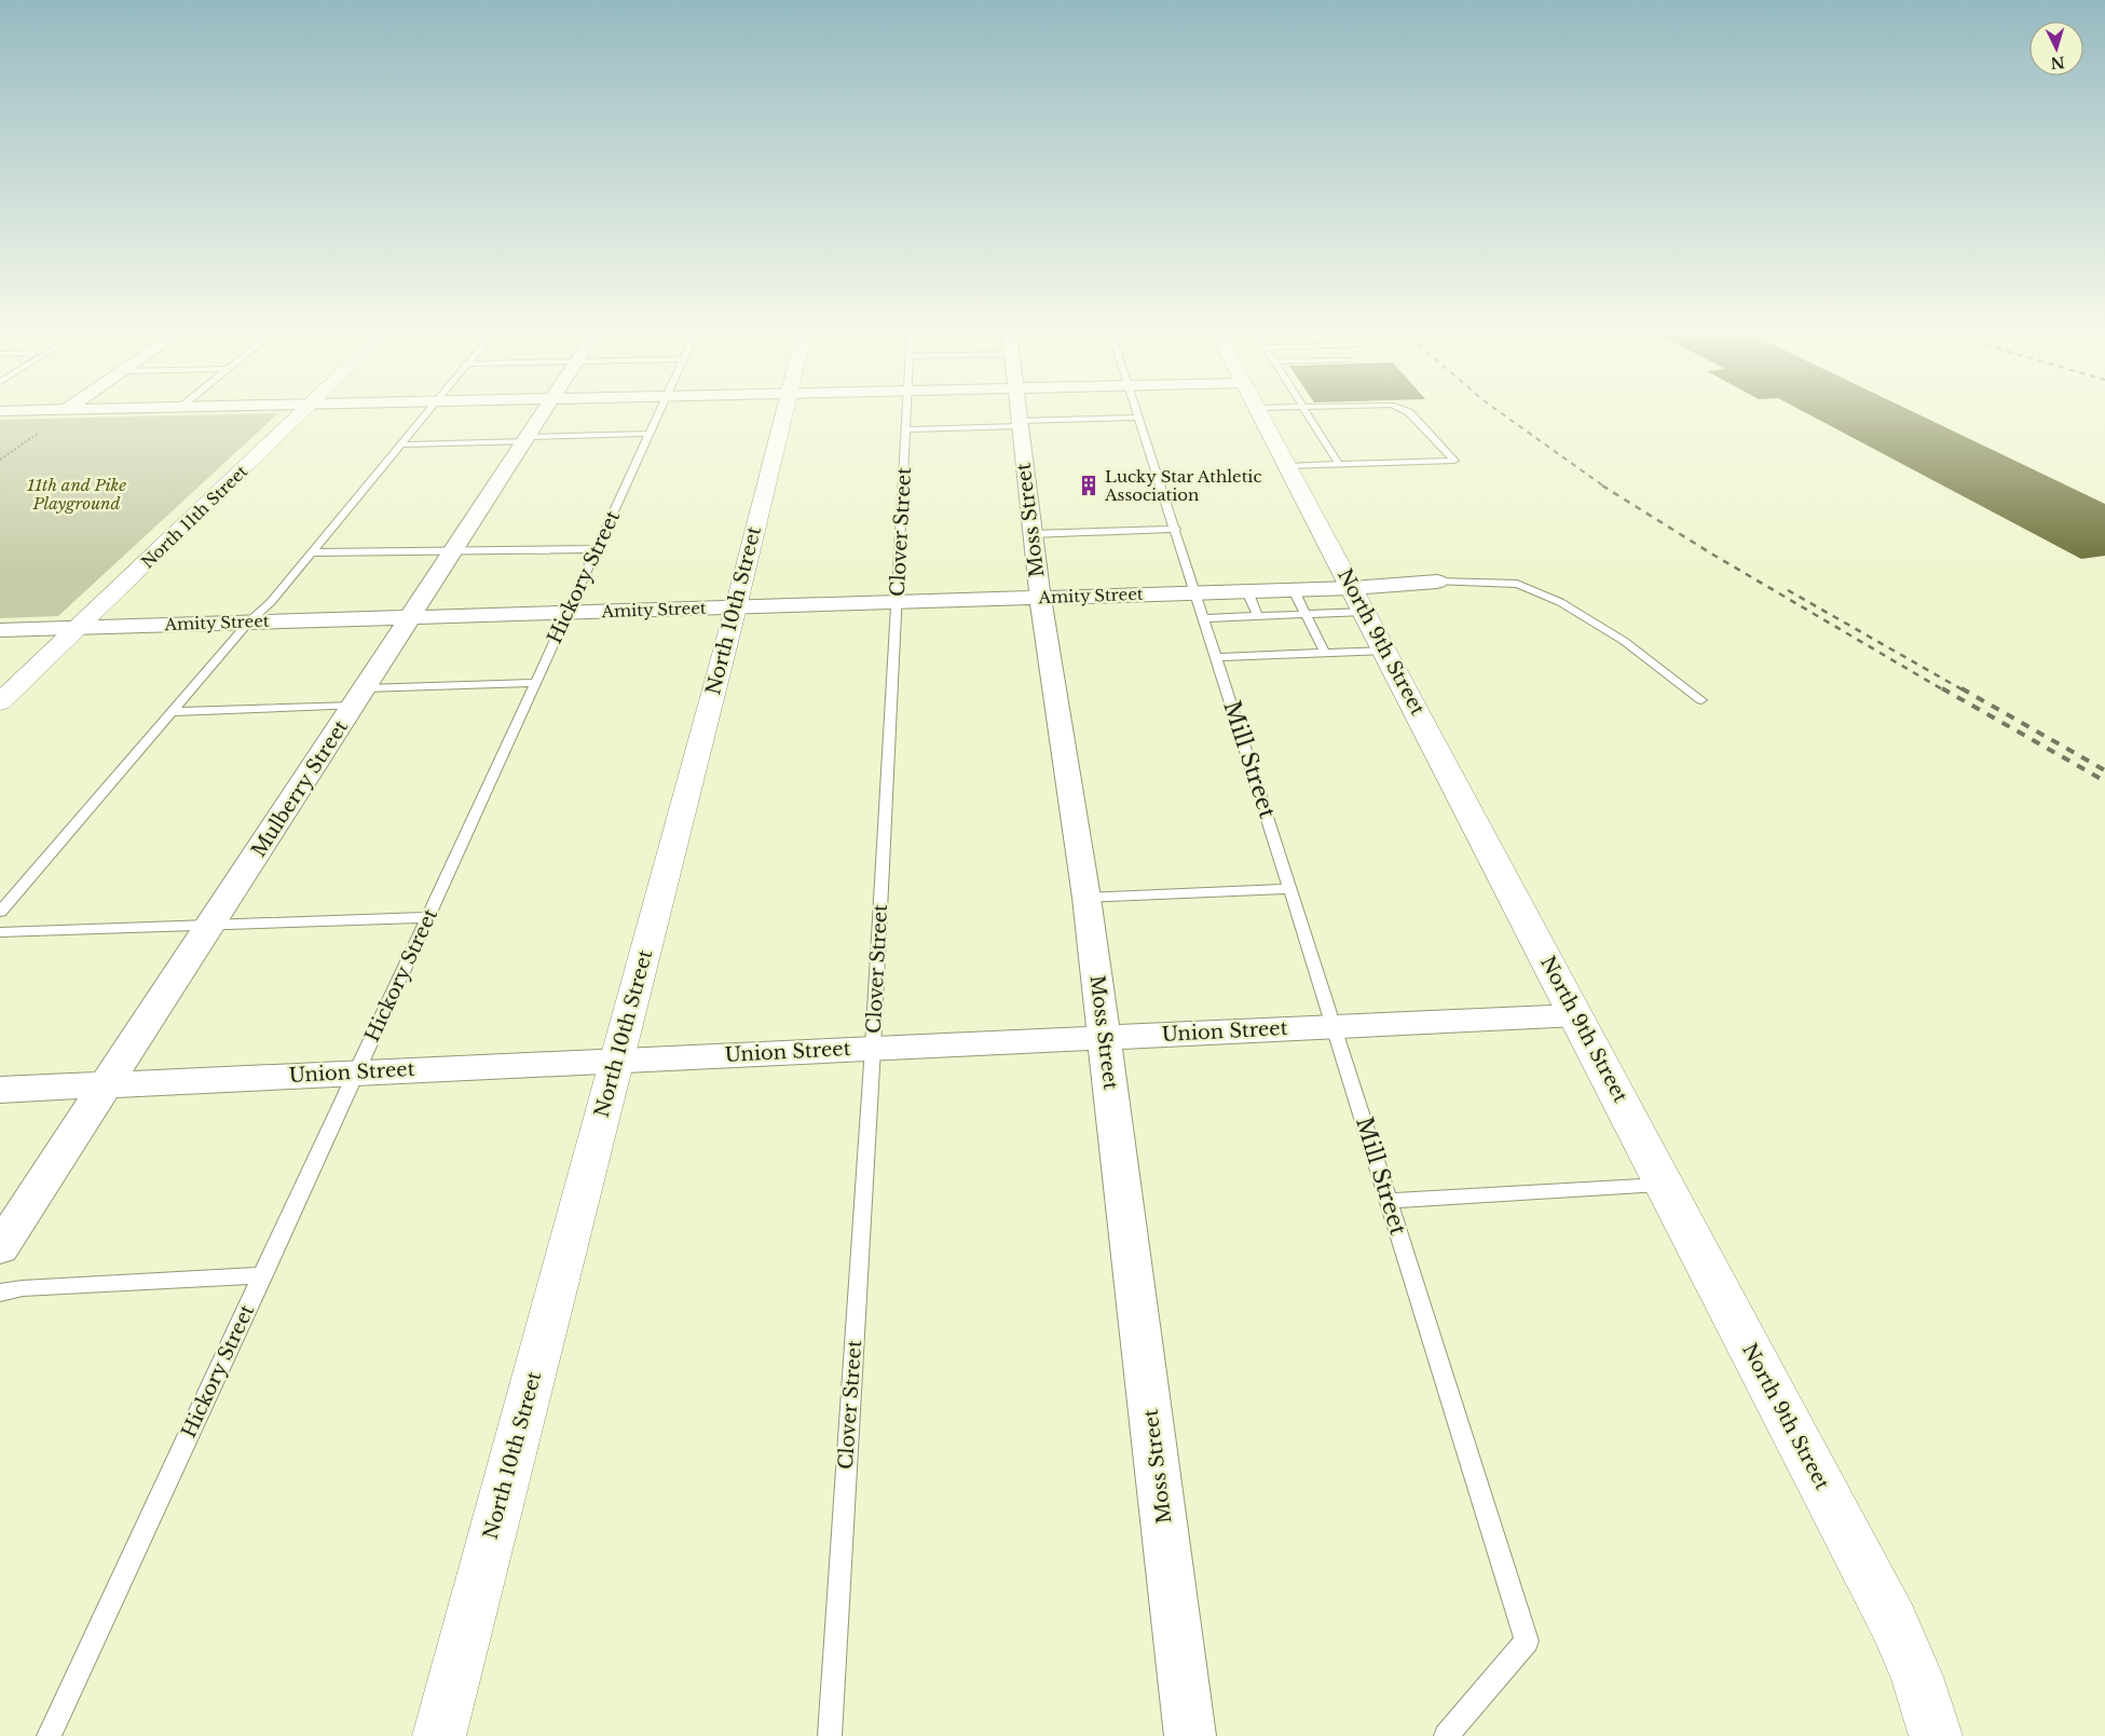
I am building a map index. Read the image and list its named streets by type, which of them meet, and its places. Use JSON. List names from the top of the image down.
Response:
{
  "streets": {
    "street": [
      "North 11th Street",
      "Moss Street",
      "Amity Street",
      "North 10th Street",
      "North 9th Street",
      "Mulberry Street",
      "Union Street"
    ],
    "lane": ["Clover Street", "Hickory Street", "Mill Street"]
  },
  "crossings": [
    ["North 11th Street", "Amity Street"],
    ["Moss Street", "Amity Street"],
    ["Moss Street", "Union Street"],
    ["Clover Street", "Amity Street"],
    ["Clover Street", "Union Street"],
    ["Hickory Street", "Amity Street"],
    ["Hickory Street", "Union Street"],
    ["Amity Street", "North 10th Street"],
    ["Amity Street", "North 9th Street"],
    ["Amity Street", "Mill Street"],
    ["Amity Street", "Mulberry Street"],
    ["North 10th Street", "Union Street"],
    ["North 9th Street", "Union Street"],
    ["Mill Street", "Union Street"],
    ["Mulberry Street", "Union Street"]
  ],
  "parks": ["11th and Pike Playground"],
  "places": {
    "building": ["Lucky Star Athletic Association"]
  },
  "north": "bottom"
}
